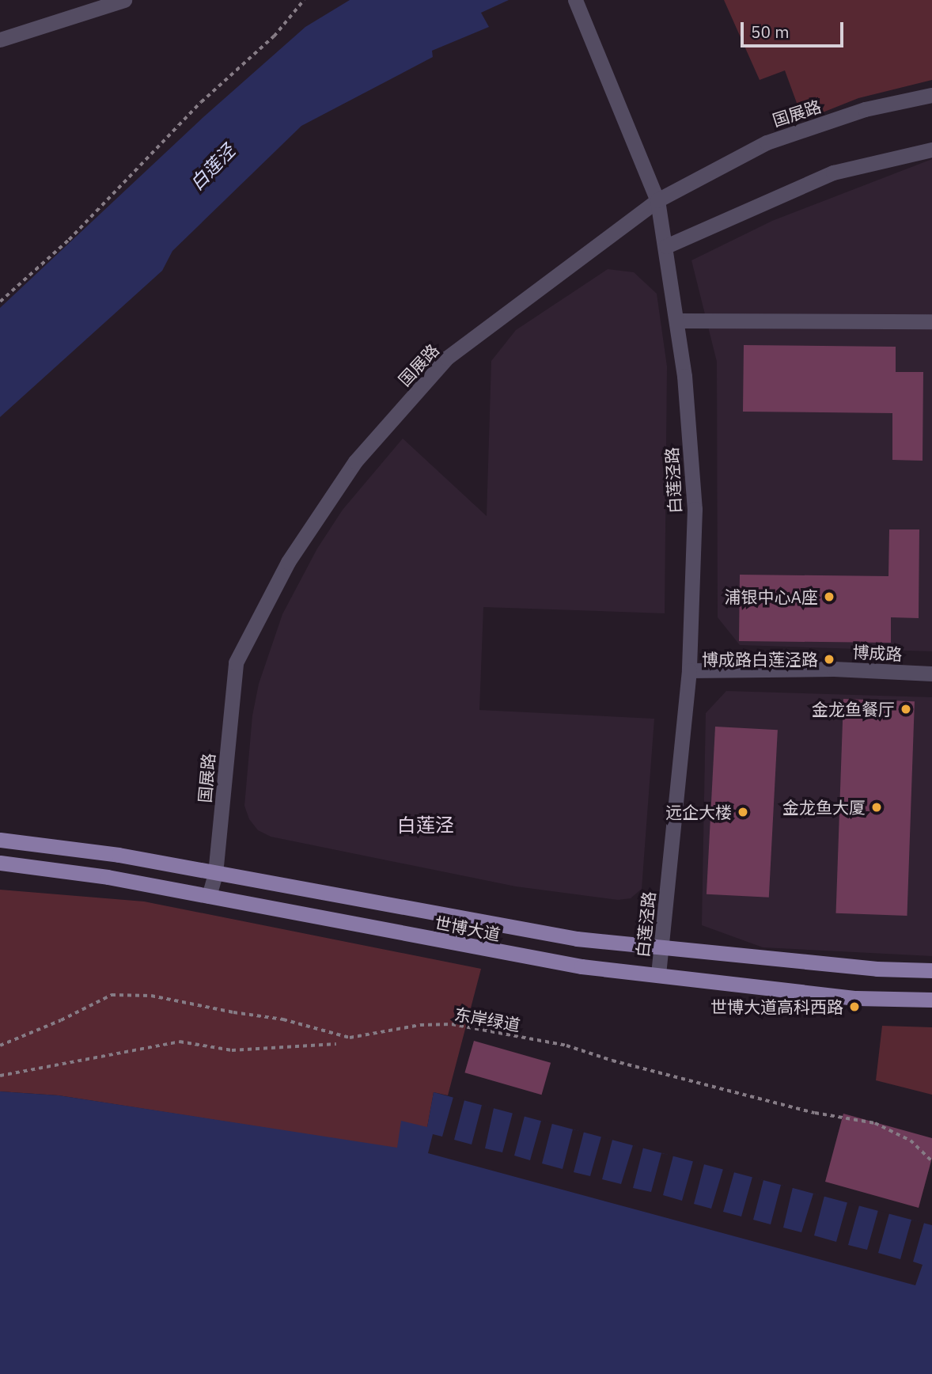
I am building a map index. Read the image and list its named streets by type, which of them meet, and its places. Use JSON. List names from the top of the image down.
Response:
{
  "streets": {
    "main road": ["世博大道"],
    "street": ["国展路", "白莲泾路", "博成路"],
    "path": ["东岸绿道"]
  },
  "crossings": [
    ["国展路", "白莲泾路"],
    ["国展路", "世博大道"],
    ["白莲泾路", "博成路"],
    ["白莲泾路", "世博大道"]
  ],
  "districts": ["白莲泾"],
  "water": ["白莲泾"],
  "places": [
    "浦银中心A座",
    "博成路白莲泾路",
    "金龙鱼餐厅",
    "金龙鱼大厦",
    "远企大楼",
    "世博大道高科西路"
  ],
  "scale_bar": "50 m"
}
